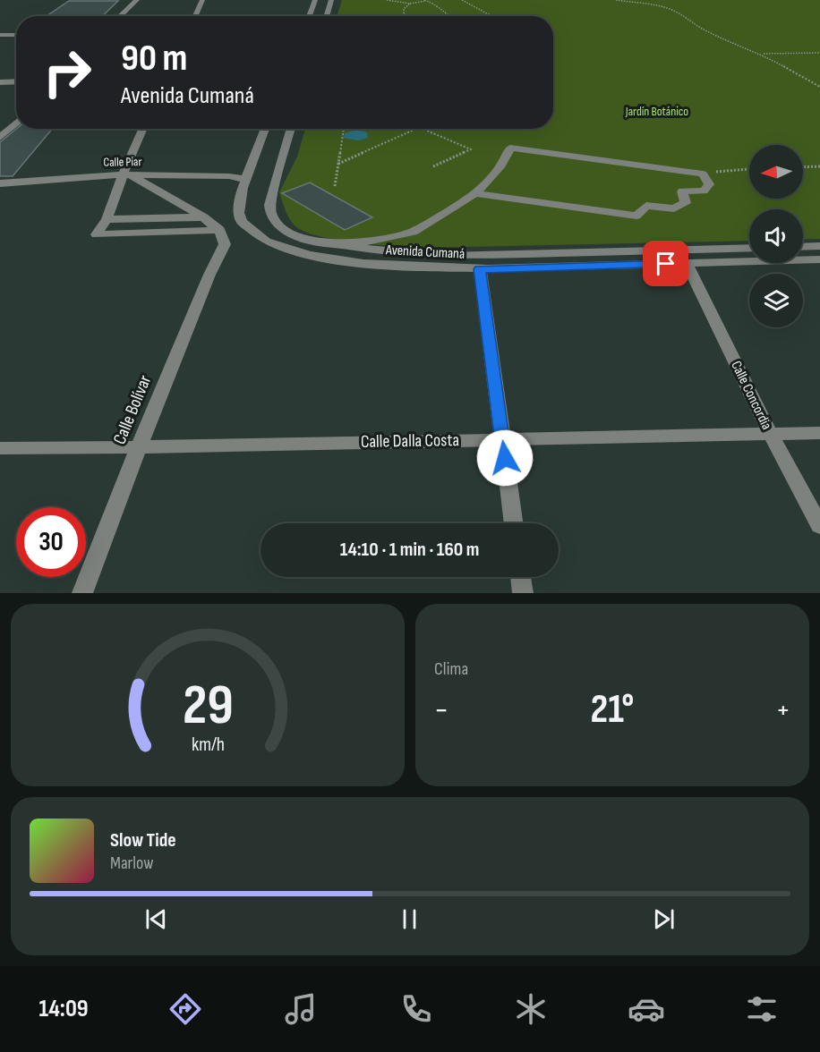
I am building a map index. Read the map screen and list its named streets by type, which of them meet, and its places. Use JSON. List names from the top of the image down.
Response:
{
  "streets": {
    "street": [
      "Calle Piar",
      "Avenida Cumaná",
      "Calle Concordia",
      "Calle Bolívar",
      "Calle Dalla Costa"
    ]
  },
  "crossings": [
    ["Calle Piar", "Avenida Cumaná"],
    ["Avenida Cumaná", "Calle Concordia"],
    ["Calle Concordia", "Calle Dalla Costa"],
    ["Calle Bolívar", "Calle Dalla Costa"]
  ],
  "parks": ["Jardín Botánico"],
  "north": "left",
  "page": {
    "turn": ["90 m", "Avenida Cumaná"],
    "limit": "30",
    "trip": "14:10 · 1 min · 160 m",
    "tile": "Clima",
    "heat": ["−", "21°", "+"],
    "song": ["Slow Tide", "Marlow"],
    "tabs": "14:09",
    "gauge": ["29", "km/h"]
  }
}
